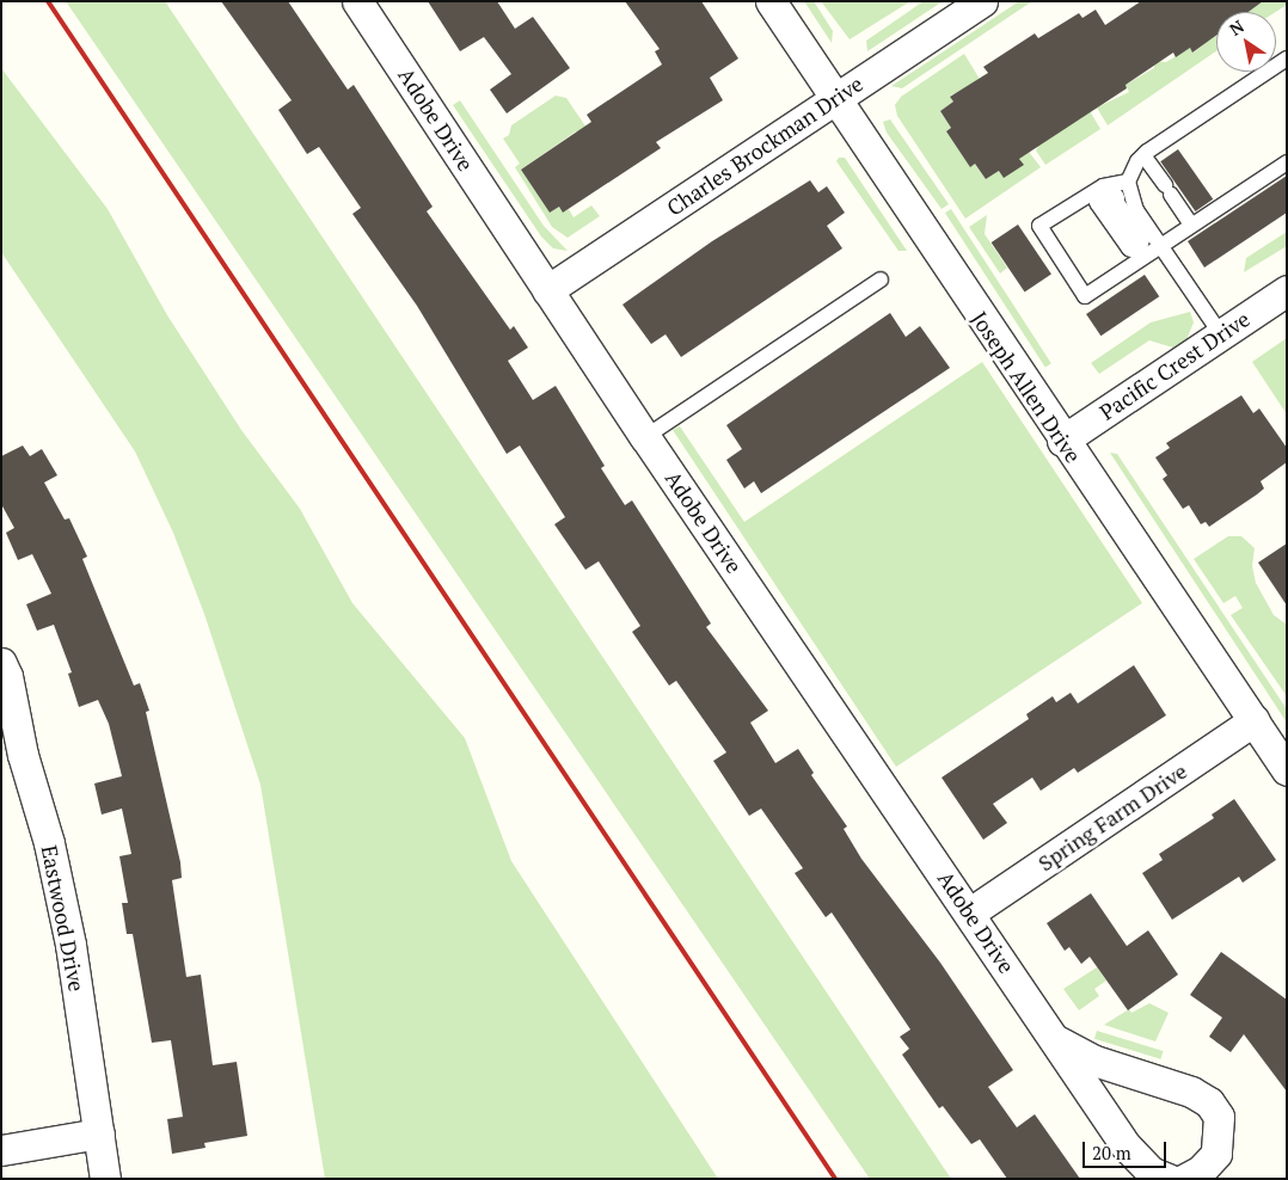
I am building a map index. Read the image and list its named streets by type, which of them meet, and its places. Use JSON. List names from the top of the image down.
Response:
{
  "streets": {
    "street": [
      "Adobe Drive",
      "Charles Brockman Drive",
      "Pacific Crest Drive",
      "Joseph Allen Drive",
      "Spring Farm Drive",
      "Eastwood Drive"
    ]
  },
  "crossings": [
    ["Adobe Drive", "Charles Brockman Drive"],
    ["Adobe Drive", "Spring Farm Drive"],
    ["Charles Brockman Drive", "Joseph Allen Drive"],
    ["Pacific Crest Drive", "Joseph Allen Drive"],
    ["Joseph Allen Drive", "Spring Farm Drive"]
  ],
  "scale_bar": "20 m",
  "north": "top left"
}
